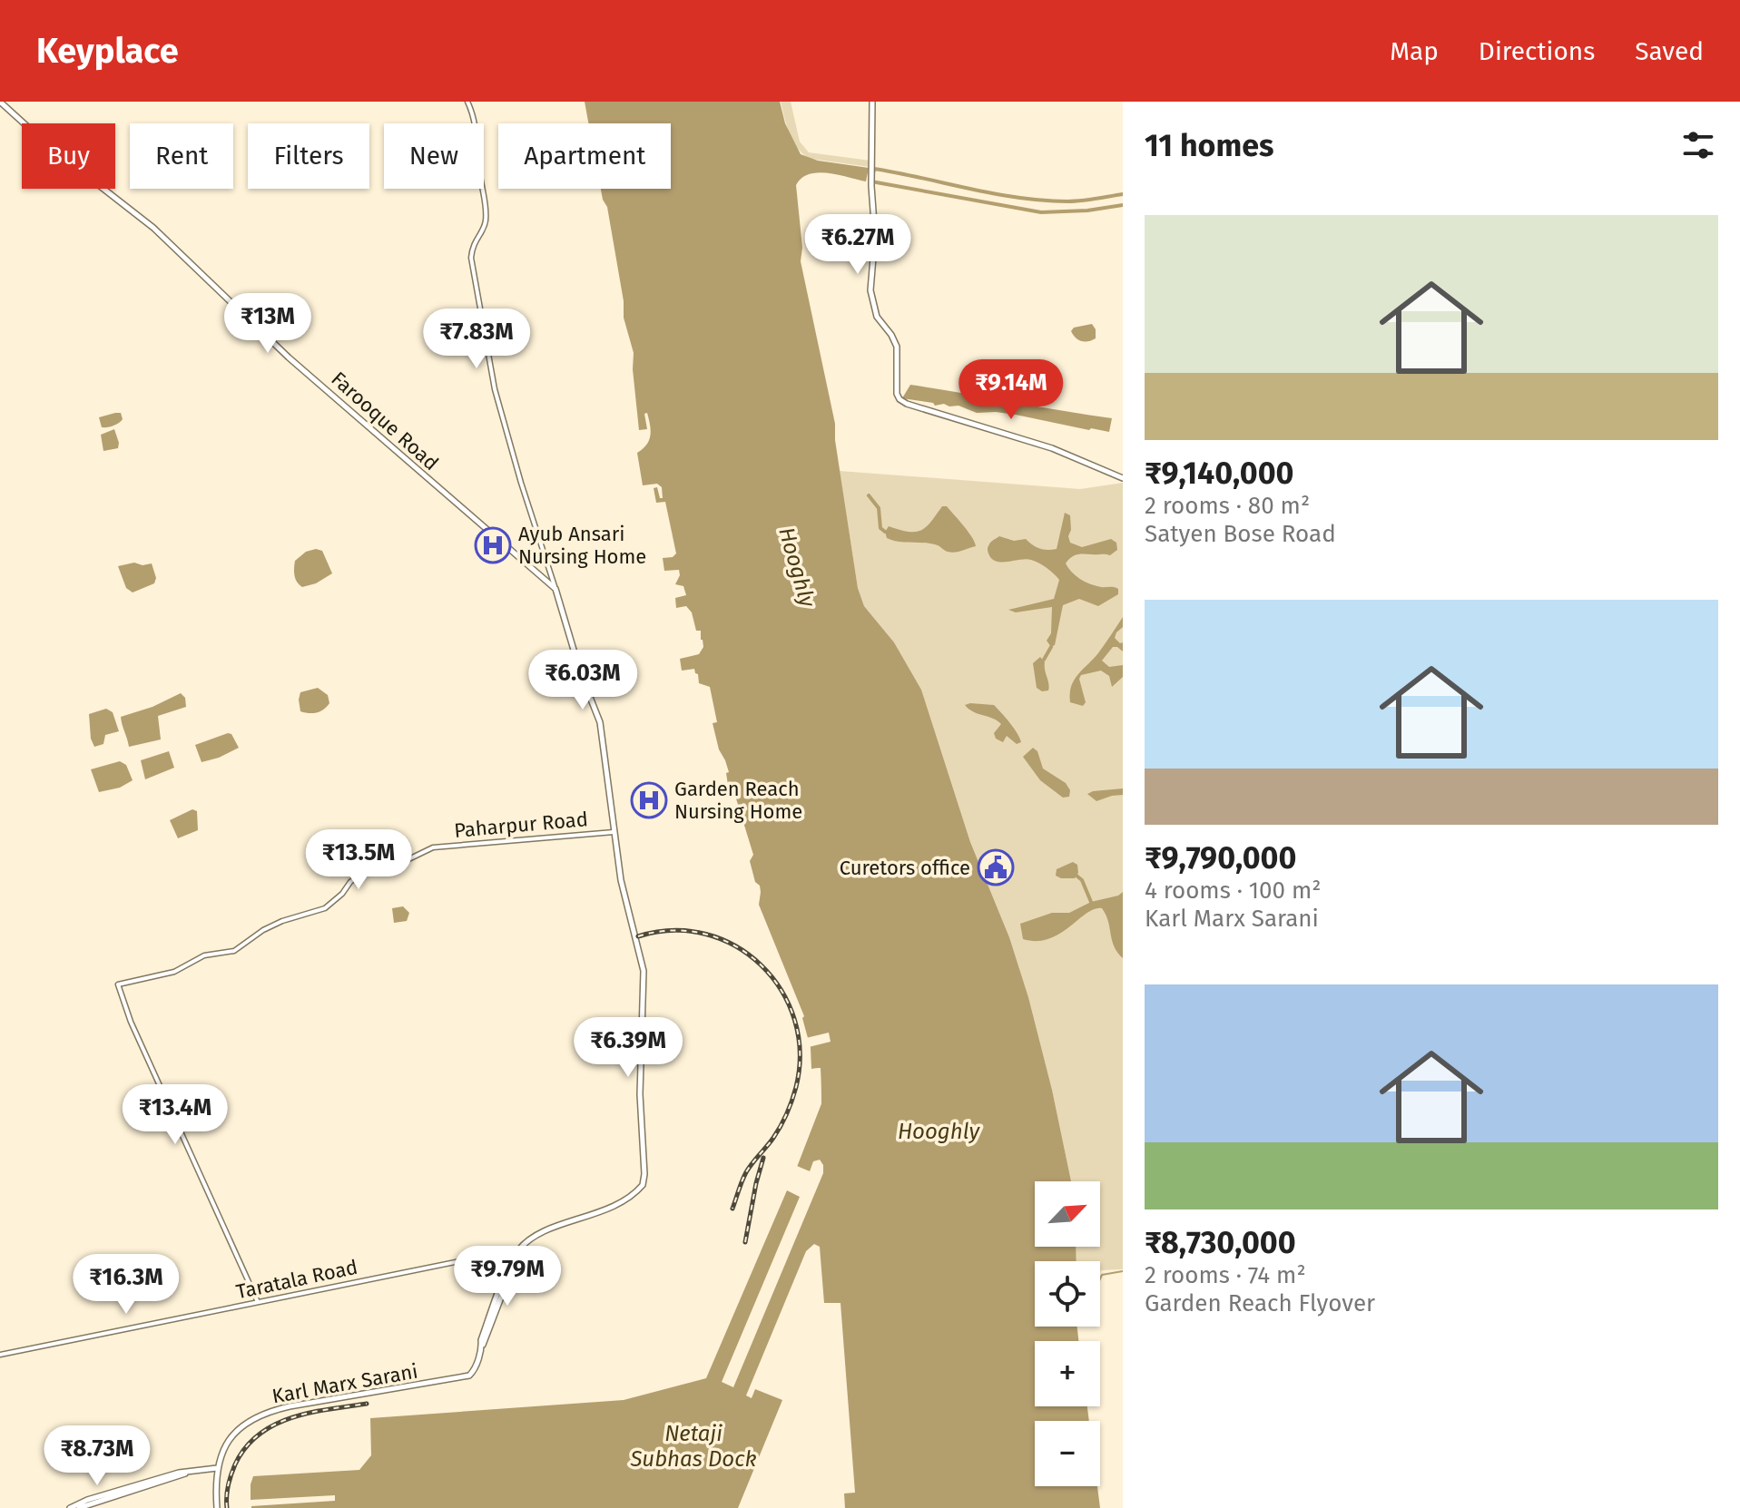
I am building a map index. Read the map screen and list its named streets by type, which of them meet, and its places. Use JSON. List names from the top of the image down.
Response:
{
  "streets": {
    "main road": ["Farooque Road", "Karl Marx Sarani"],
    "street": ["Paharpur Road", "Taratala Road"]
  },
  "crossings": [
    ["Paharpur Road", "Taratala Road"],
    ["Taratala Road", "Karl Marx Sarani"]
  ],
  "water": ["Hooghly", "Netaji Subhas Dock"],
  "places": {
    "hospital": ["Ayub Ansari Nursing Home", "Garden Reach Nursing Home"],
    "public building": ["Curetors office"]
  },
  "north": "top right",
  "page": {
    "header": "Keyplace",
    "nav": ["Map", "Directions", "Saved"],
    "heading": "11 homes",
    "chip": [
      "Buy",
      "Rent",
      "Filters",
      "New",
      "Apartment"
    ],
    "list": [
      {
        "name": "₹9,140,000",
        "note": "2 rooms · 80 m² · Satyen Bose Road"
      },
      {
        "name": "₹9,790,000",
        "note": "4 rooms · 100 m² · Karl Marx Sarani"
      },
      {
        "name": "₹8,730,000",
        "note": "2 rooms · 74 m² · Garden Reach Flyover"
      }
    ],
    "price": [
      "₹6.27M",
      "₹13M",
      "₹7.83M",
      "₹9.14M",
      "₹6.03M",
      "₹13.5M",
      "₹6.39M",
      "₹13.4M",
      "₹9.79M",
      "₹16.3M",
      "₹8.73M"
    ],
    "map_buttons": ["+", "−"]
  }
}
